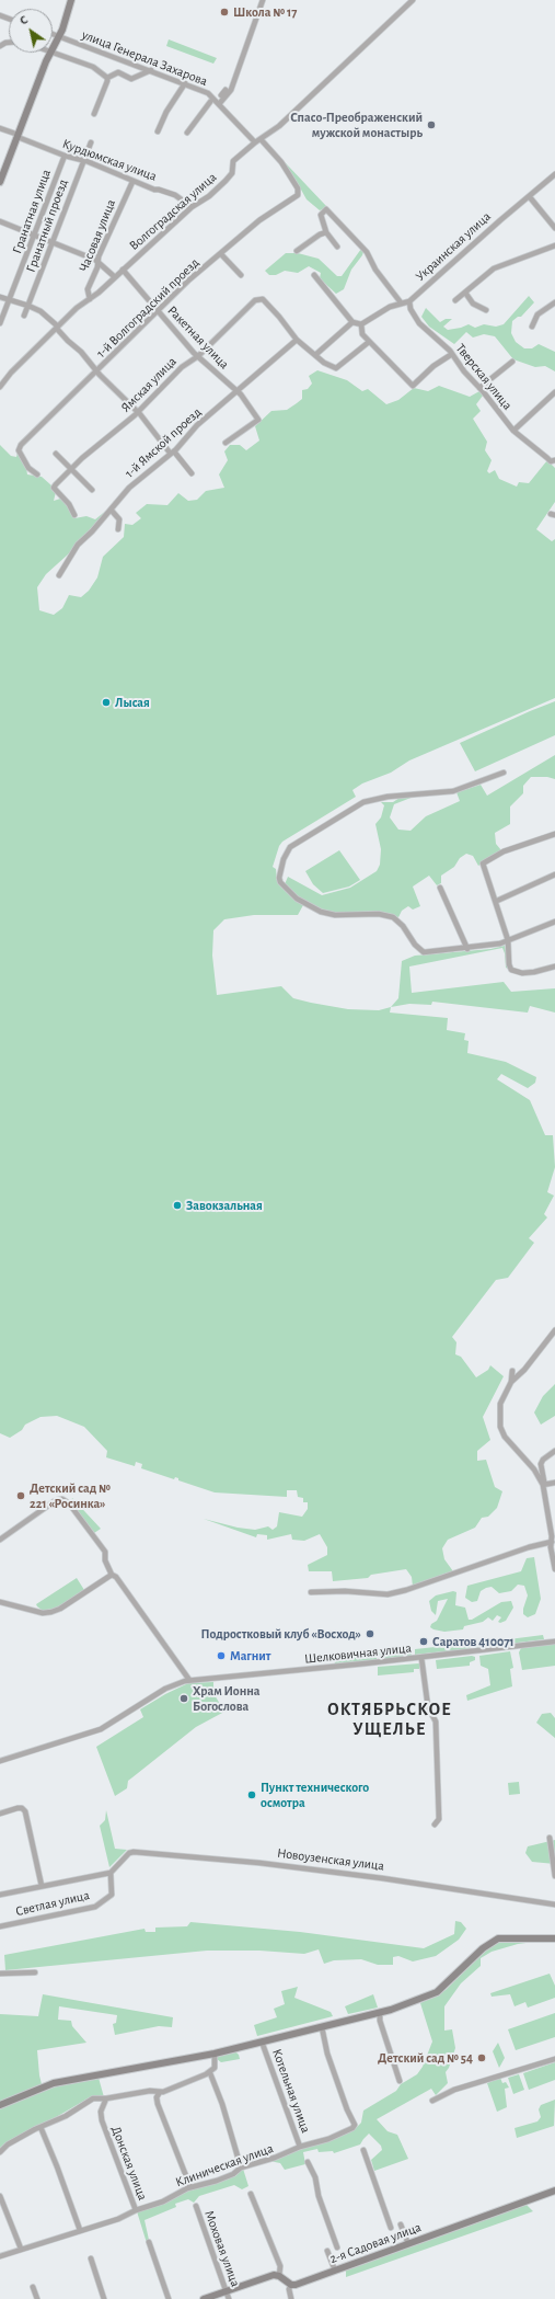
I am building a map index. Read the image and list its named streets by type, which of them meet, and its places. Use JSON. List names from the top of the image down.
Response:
{
  "streets": {
    "main road": ["2-я Садовая улица"],
    "street": [
      "улица Генерала Захарова",
      "Курдюмская улица",
      "Гранатная улица",
      "Волгоградская улица",
      "Гранатный проезд",
      "Часовая улица",
      "Украинская улица",
      "1-й Волгоградский проезд",
      "Ракетная улица",
      "Тверская улица",
      "Ямская улица",
      "1-й Ямской проезд",
      "Шелковичная улица",
      "Новоузенская улица",
      "Светлая улица",
      "Котельная улица",
      "Донская улица",
      "Клиническая улица",
      "Моховая улица"
    ]
  },
  "crossings": [
    ["улица Генерала Захарова", "Волгоградская улица"],
    ["Курдюмская улица", "Гранатная улица"],
    ["Курдюмская улица", "Волгоградская улица"],
    ["Курдюмская улица", "Гранатный проезд"],
    ["Курдюмская улица", "Часовая улица"],
    ["Волгоградская улица", "Часовая улица"],
    ["Волгоградская улица", "1-й Волгоградский проезд"],
    ["Волгоградская улица", "Ракетная улица"],
    ["Украинская улица", "Тверская улица"],
    ["1-й Волгоградский проезд", "Ракетная улица"],
    ["Ракетная улица", "Ямская улица"],
    ["Ракетная улица", "1-й Ямской проезд"],
    ["Ямская улица", "1-й Ямской проезд"],
    ["Новоузенская улица", "Светлая улица"],
    ["Котельная улица", "Клиническая улица"],
    ["Донская улица", "Клиническая улица"]
  ],
  "districts": ["ОКТЯБРЬСКОЕ УЩЕЛЬЕ"],
  "places": [
    "Школа № 17",
    "Спасо-Преображенский мужской монастырь",
    "Лысая",
    "Завокзальная",
    "Детский сад № 221 «Росинка»",
    "Подростковый клуб «Восход»",
    "Саратов 410071",
    "Магнит",
    "Храм Ионна Богослова",
    "Пункт технического осмотра",
    "Детский сад № 54"
  ],
  "north": "top left"
}
